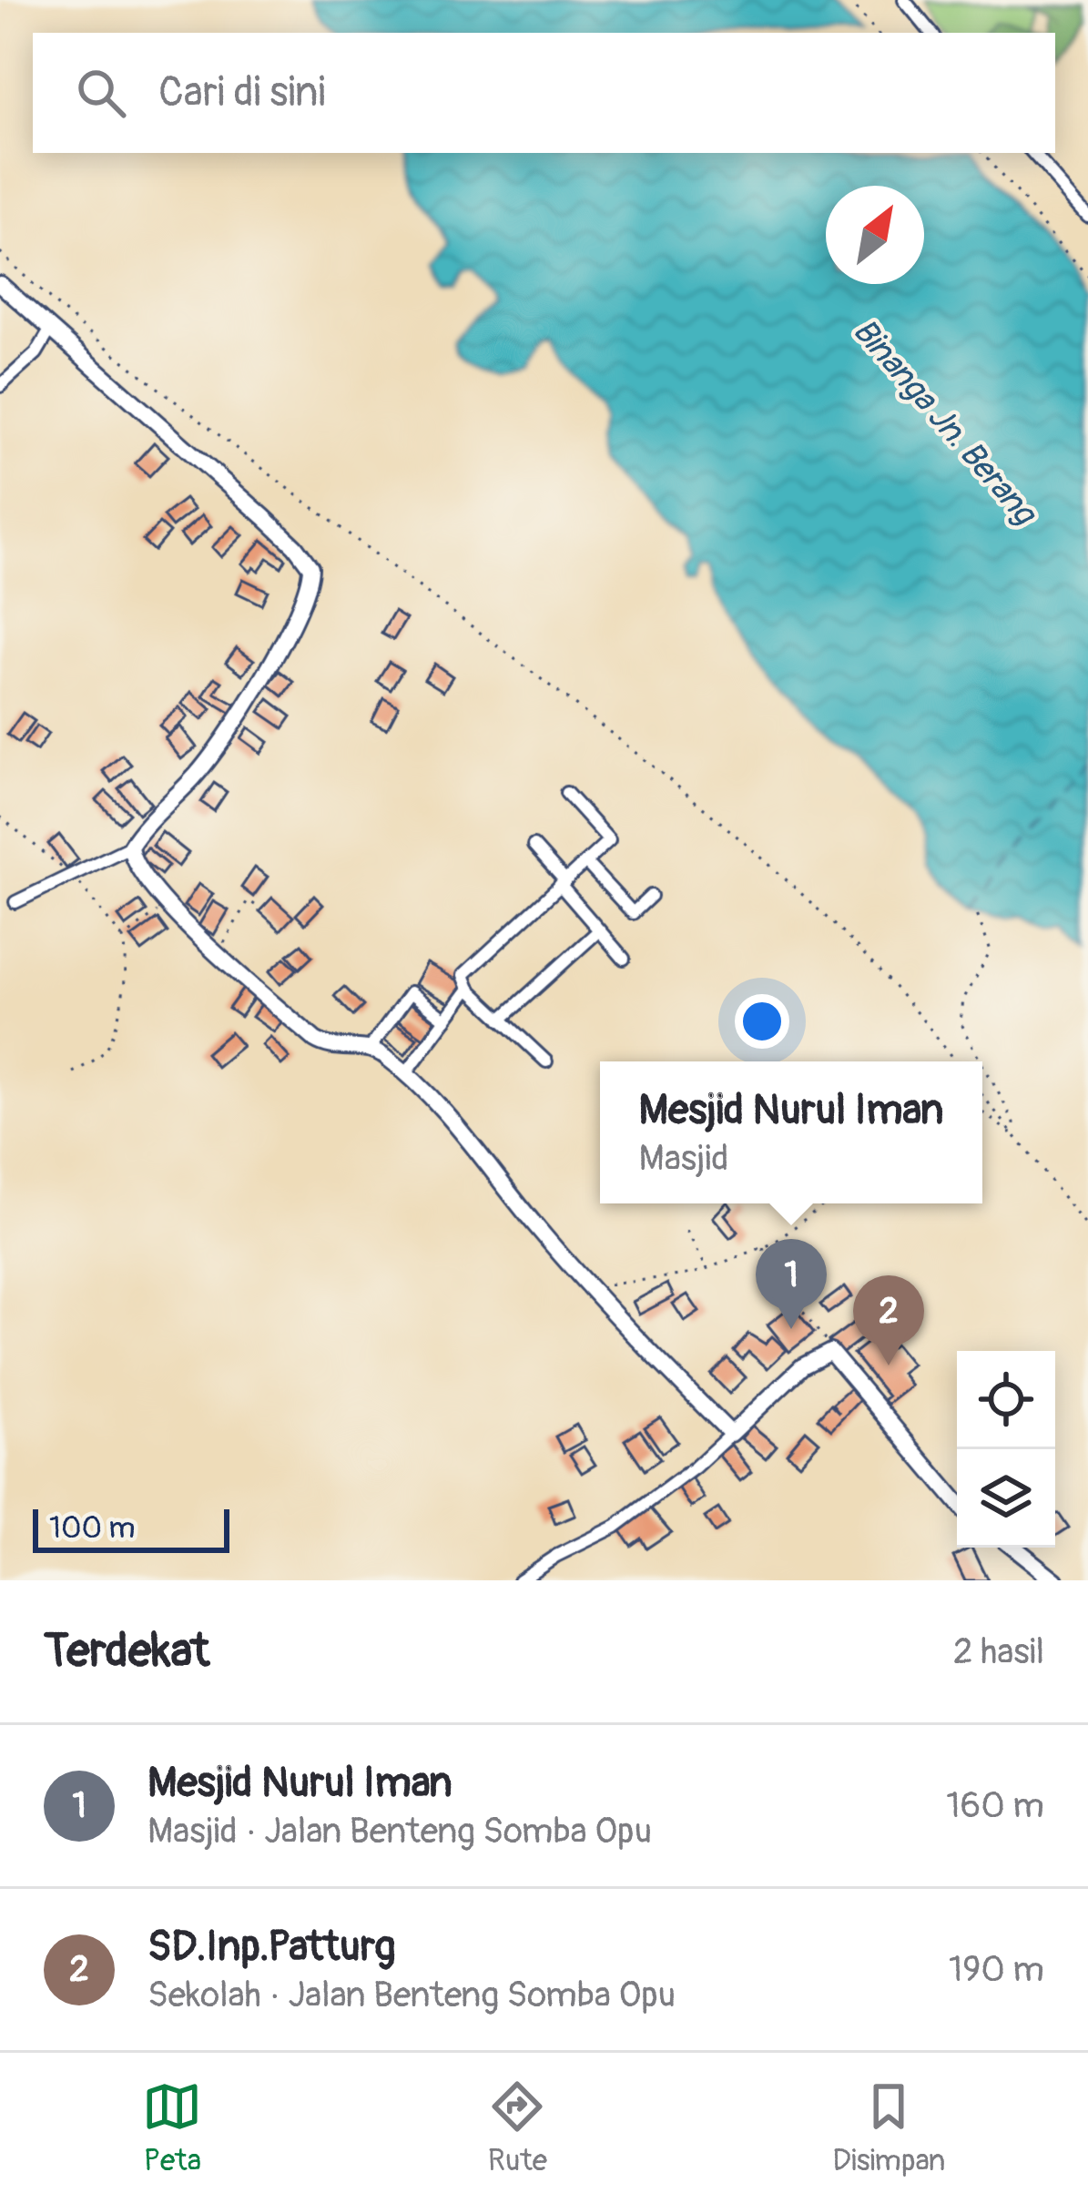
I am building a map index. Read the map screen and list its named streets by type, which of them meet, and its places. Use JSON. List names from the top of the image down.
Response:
{
  "water": ["Binanga Jn. Berang"],
  "scale_bar": "100 m",
  "north": "top right",
  "page": {
    "search": "Cari di sini",
    "popup": ["Mesjid Nurul Iman", "Masjid"],
    "pins": ["1", "2"],
    "scale": "100 m",
    "heading": ["Terdekat", "2 hasil"],
    "list": [
      {
        "mark": "1",
        "name": "Mesjid Nurul Iman",
        "note": "Masjid · Jalan Benteng Somba Opu",
        "value": "160 m"
      },
      {
        "mark": "2",
        "name": "SD.Inp.Patturg",
        "note": "Sekolah · Jalan Benteng Somba Opu",
        "value": "190 m"
      }
    ],
    "nav": ["Peta", "Rute", "Disimpan"]
  }
}
